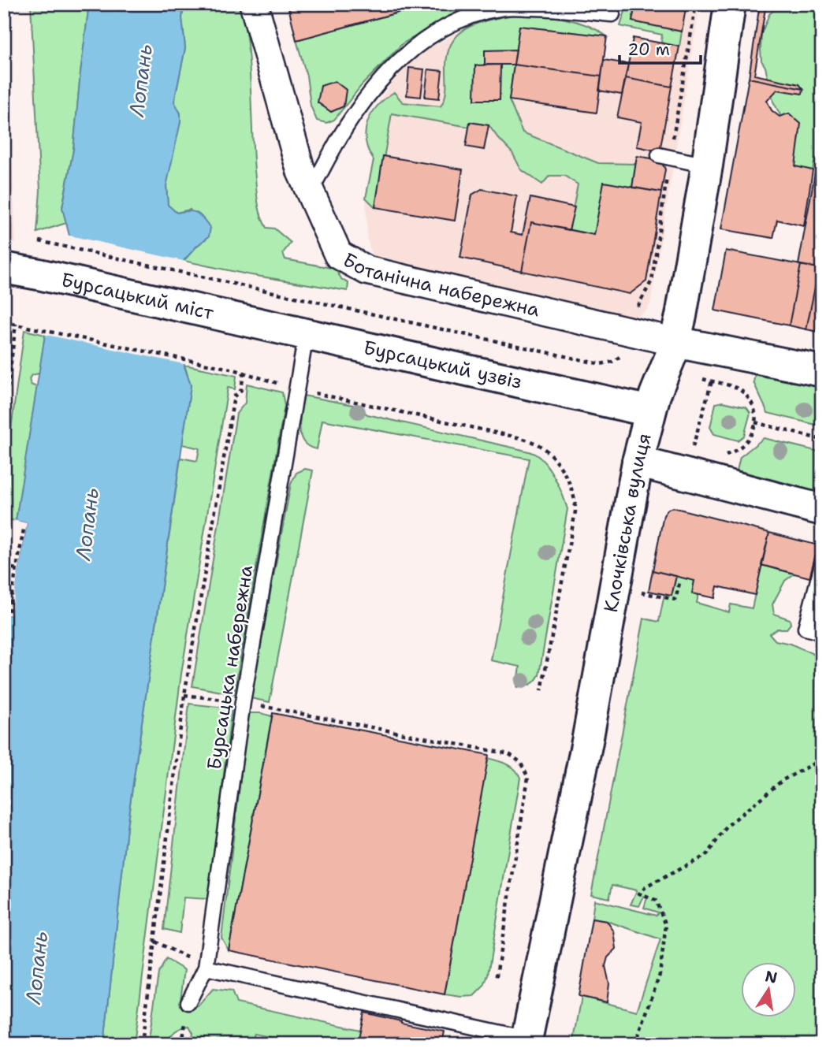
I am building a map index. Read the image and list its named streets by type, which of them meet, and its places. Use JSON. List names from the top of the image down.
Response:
{
  "streets": {
    "main road": ["Бурсацький міст", "Бурсацький узвіз", "Клочківська вулиця"],
    "street": ["Ботанічна набережна"],
    "lane": ["Бурсацька набережна"]
  },
  "crossings": [
    ["Ботанічна набережна", "Клочківська вулиця"],
    ["Бурсацький міст", "Бурсацький узвіз"],
    ["Бурсацький узвіз", "Клочківська вулиця"],
    ["Бурсацький узвіз", "Бурсацька набережна"]
  ],
  "water": ["Лопань"],
  "scale_bar": "20 m",
  "north": "top"
}
